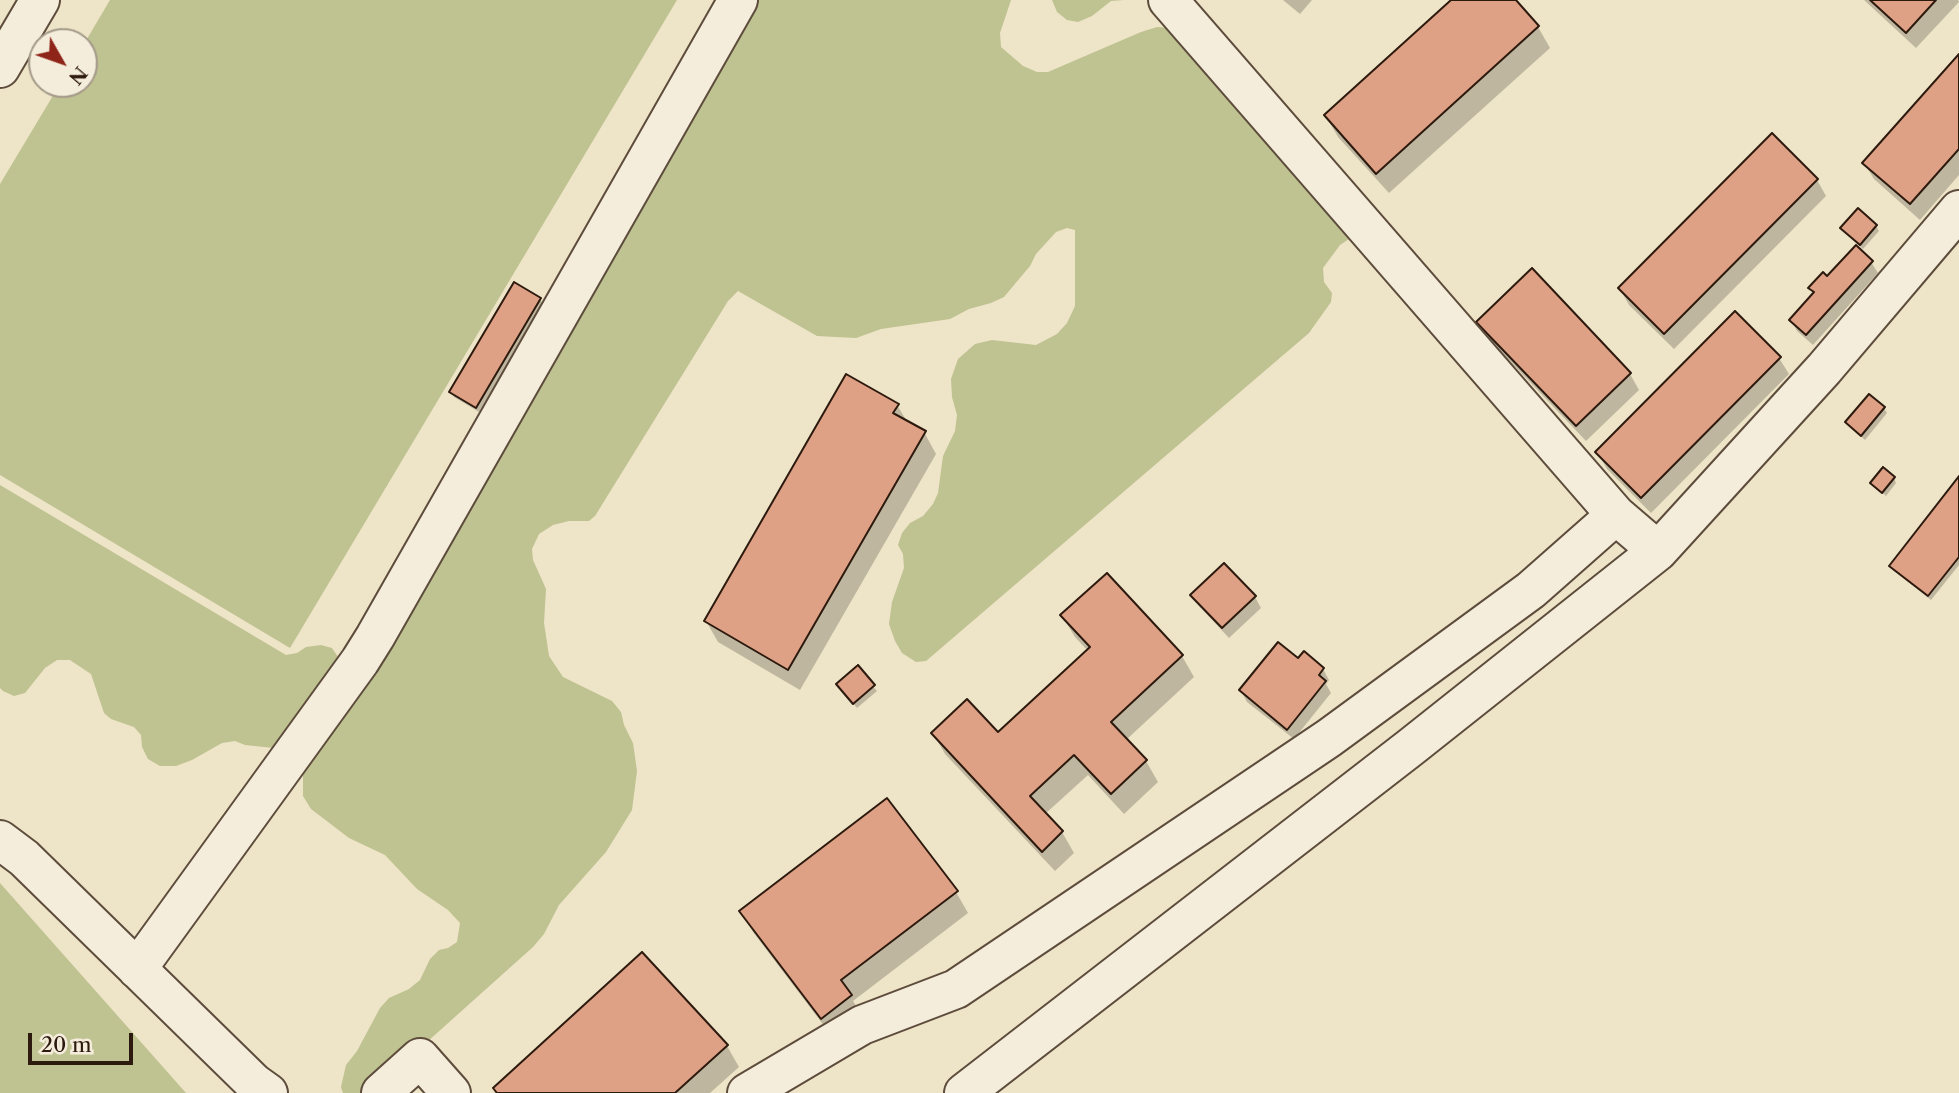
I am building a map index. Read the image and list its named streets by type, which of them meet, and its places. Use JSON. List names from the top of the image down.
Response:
{
  "scale_bar": "20 m",
  "north": "bottom right"
}
